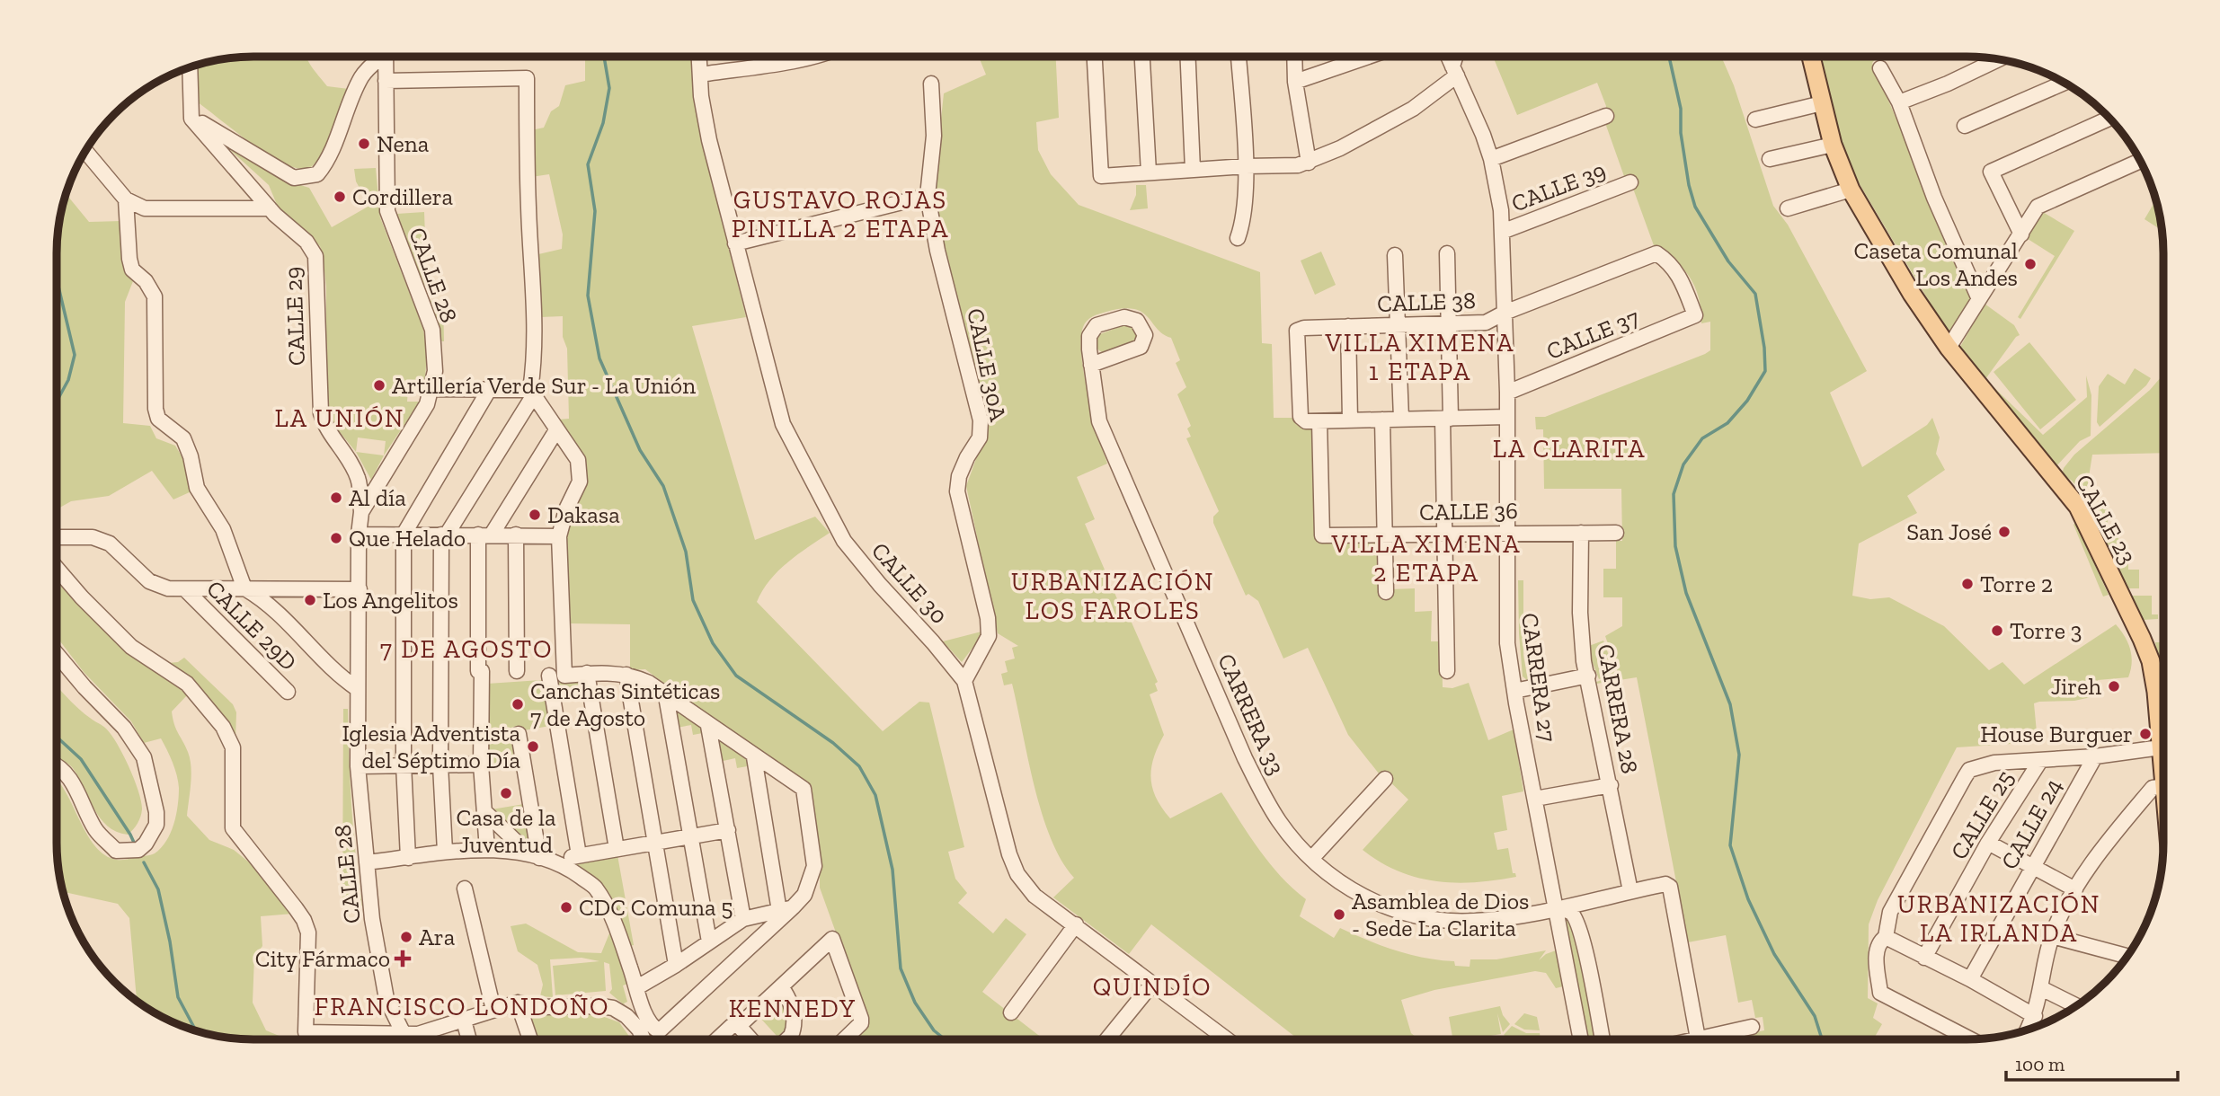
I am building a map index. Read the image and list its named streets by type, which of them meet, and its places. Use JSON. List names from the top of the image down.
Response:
{
  "streets": {
    "main road": ["CALLE 23"],
    "street": [
      "CALLE 39",
      "CALLE 28",
      "CALLE 38",
      "CALLE 29",
      "CALLE 37",
      "CALLE 30A",
      "CALLE 36",
      "CALLE 30",
      "CALLE 29D",
      "CARRERA 27",
      "CARRERA 28",
      "CARRERA 33",
      "CALLE 25",
      "CALLE 24"
    ]
  },
  "crossings": [
    ["CALLE 39", "CARRERA 27"],
    ["CALLE 28", "CALLE 29"],
    ["CALLE 38", "CALLE 37"],
    ["CALLE 38", "CALLE 36"],
    ["CALLE 38", "CARRERA 27"],
    ["CALLE 37", "CARRERA 27"],
    ["CALLE 30A", "CALLE 30"],
    ["CALLE 36", "CARRERA 27"],
    ["CALLE 36", "CARRERA 28"],
    ["CARRERA 27", "CARRERA 33"],
    ["CARRERA 28", "CARRERA 33"]
  ],
  "districts": [
    "GUSTAVO ROJAS PINILLA 2 ETAPA",
    "VILLA XIMENA 1 ETAPA",
    "LA UNIÓN",
    "LA CLARITA",
    "VILLA XIMENA 2 ETAPA",
    "URBANIZACIÓN LOS FAROLES",
    "7 DE AGOSTO",
    "URBANIZACIÓN LA IRLANDA",
    "QUINDÍO",
    "FRANCISCO LONDOÑO",
    "KENNEDY"
  ],
  "places": {
    "other": [
      "Nena",
      "Cordillera",
      "Caseta Comunal Los Andes",
      "Artillería Verde Sur - La Unión",
      "Al día",
      "Dakasa",
      "San José",
      "Que Helado",
      "Torre 2",
      "Los Angelitos",
      "Torre 3",
      "Jireh",
      "Canchas Sintéticas 7 de Agosto",
      "House Burguer",
      "Iglesia Adventista del Séptimo Día",
      "Casa de la Juventud",
      "CDC Comuna 5",
      "Asamblea de Dios - Sede La Clarita",
      "Ara"
    ],
    "health": ["City Fármaco"]
  },
  "scale_bar": "100 m"
}
